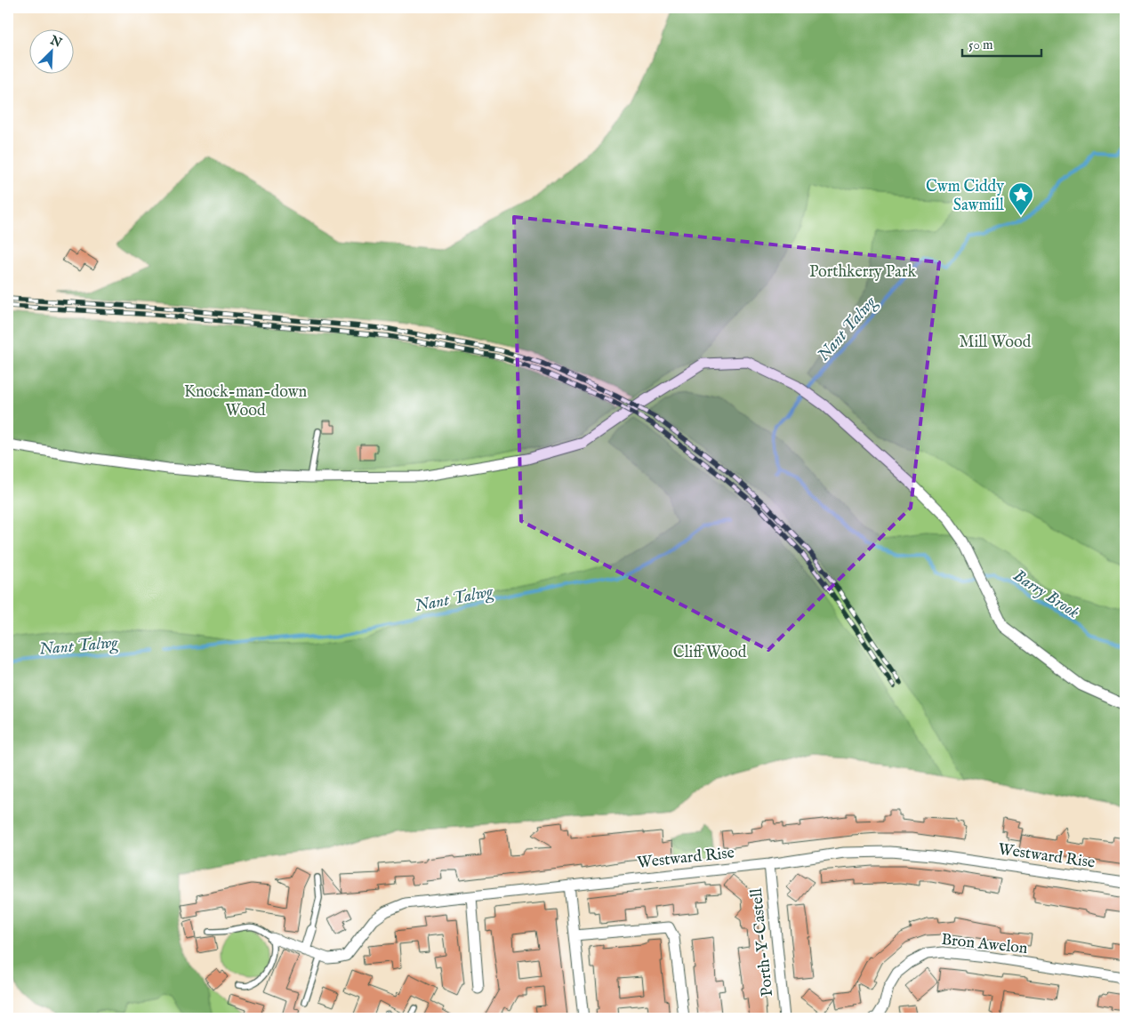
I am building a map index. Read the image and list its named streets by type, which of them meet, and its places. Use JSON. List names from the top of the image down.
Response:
{
  "streets": {
    "street": ["Westward Rise", "Porth-Y-Castell", "Bron Awelon"]
  },
  "crossings": [
    ["Westward Rise", "Porth-Y-Castell"]
  ],
  "water": ["Nant Talwg", "Barry Brook"],
  "parks": [
    "Porthkerry Park",
    "Mill Wood",
    "Knock-man-down Wood",
    "Cliff Wood"
  ],
  "places": {
    "place": ["Cwm Ciddy Sawmill"]
  },
  "scale_bar": "50 m",
  "north": "top right"
}
